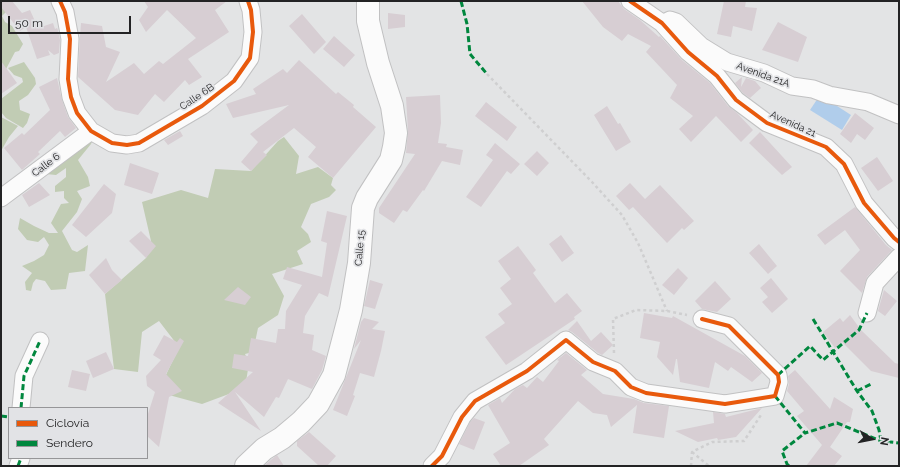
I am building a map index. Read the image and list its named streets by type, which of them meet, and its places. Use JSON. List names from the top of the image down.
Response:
{
  "streets": {
    "main road": ["Calle 15"],
    "street": [
      "Avenida 21A",
      "Calle 6B",
      "Avenida 21",
      "Calle 6"
    ]
  },
  "crossings": [
    ["Avenida 21A", "Avenida 21"],
    ["Calle 6B", "Calle 6"]
  ],
  "legend": ["Ciclovía", "Sendero"],
  "scale_bar": "50 m",
  "north": "right"
}
